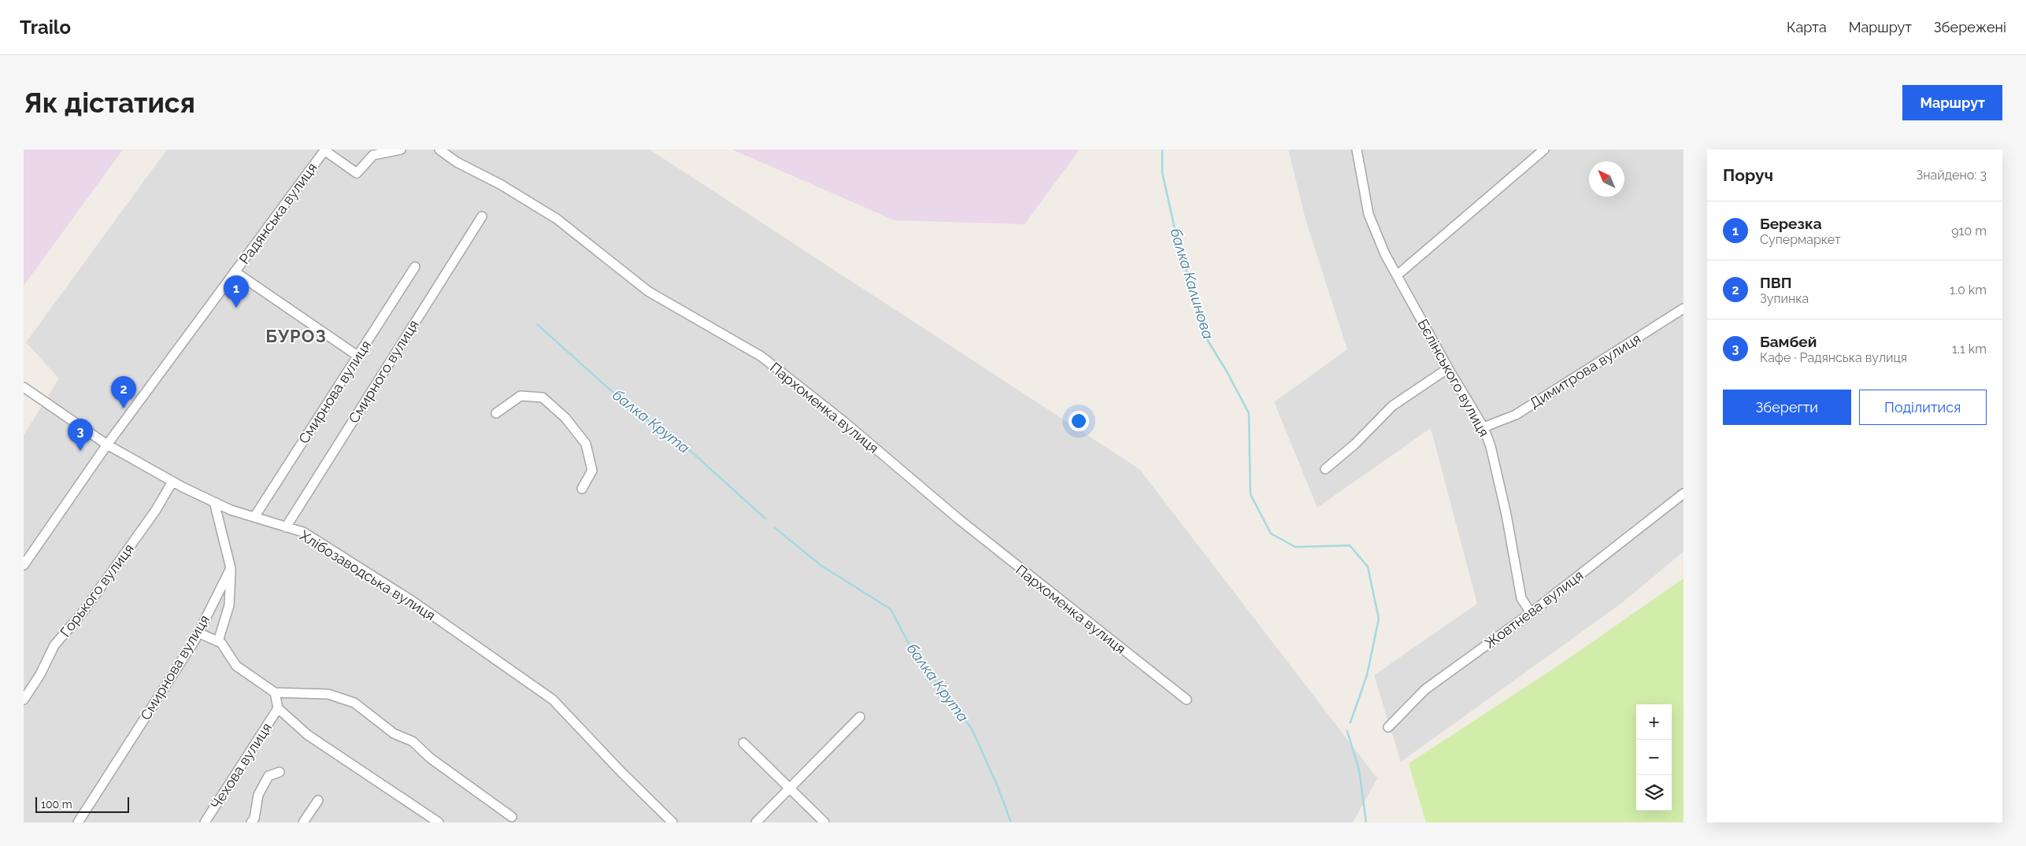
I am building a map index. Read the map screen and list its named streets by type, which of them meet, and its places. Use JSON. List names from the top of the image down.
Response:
{
  "streets": {
    "street": [
      "Радянська вулиця",
      "Димитрова вулиця",
      "Смирного вулиця",
      "Бєлінського вулиця",
      "Смирнова вулиця",
      "Пархоменка вулиця",
      "Хлібозаводська вулиця",
      "Горького вулиця",
      "Жовтнева вулиця",
      "Чехова вулиця"
    ]
  },
  "crossings": [
    ["Радянська вулиця", "Хлібозаводська вулиця"],
    ["Димитрова вулиця", "Бєлінського вулиця"],
    ["Смирного вулиця", "Хлібозаводська вулиця"],
    ["Бєлінського вулиця", "Жовтнева вулиця"],
    ["Смирнова вулиця", "Хлібозаводська вулиця"],
    ["Хлібозаводська вулиця", "Горького вулиця"]
  ],
  "districts": ["БУРОЗ"],
  "water": ["балка Калинова", "балка Крута"],
  "scale_bar": "100 m",
  "north": "top left",
  "page": {
    "header": "Trailo",
    "nav": ["Карта", "Маршрут", "Збережені"],
    "buttons": [
      "Маршрут",
      ["Зберегти", "Поділитися"]
    ],
    "title": "Як дістатися",
    "heading": ["Поруч", "Знайдено: 3"],
    "list": [
      {
        "mark": "1",
        "name": "Березка",
        "note": "Супермаркет",
        "value": "910 m"
      },
      {
        "mark": "2",
        "name": "ПВП",
        "note": "Зупинка",
        "value": "1.0 km"
      },
      {
        "mark": "3",
        "name": "Бамбей",
        "note": "Кафе · Радянська вулиця",
        "value": "1.1 km"
      }
    ],
    "pins": ["1", "2", "3"],
    "map_buttons": ["+", "−"],
    "scale": "100 m"
  }
}
